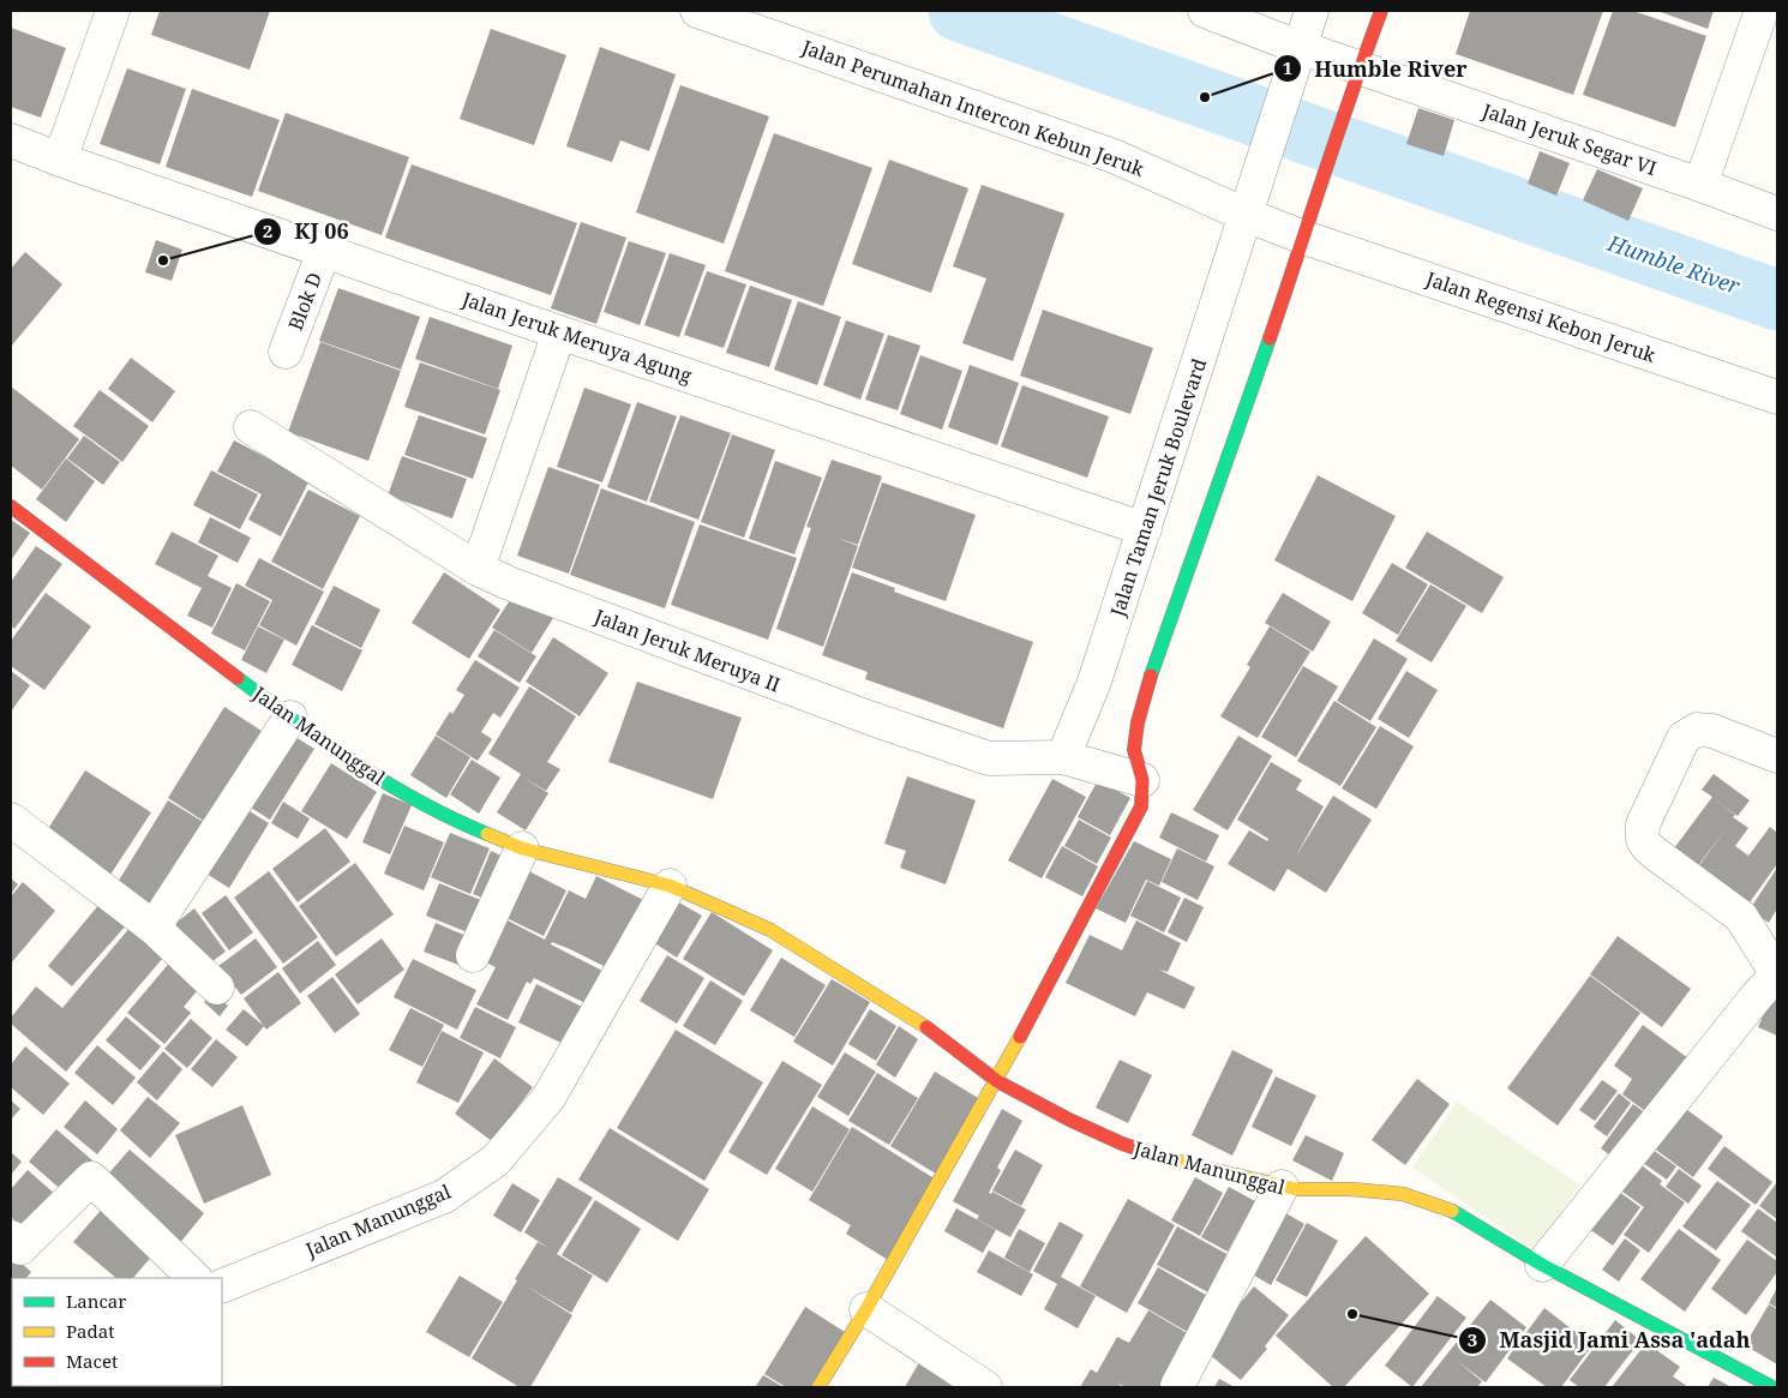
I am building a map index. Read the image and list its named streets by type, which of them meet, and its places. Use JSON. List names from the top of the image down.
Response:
{
  "streets": {
    "street": [
      "Jalan Perumahan Intercon Kebun Jeruk",
      "Jalan Jeruk Segar VI",
      "Blok D",
      "Jalan Regensi Kebon Jeruk",
      "Jalan Jeruk Meruya Agung",
      "Jalan Taman Jeruk Boulevard",
      "Jalan Jeruk Meruya II",
      "Jalan Manunggal"
    ]
  },
  "crossings": [
    ["Jalan Perumahan Intercon Kebun Jeruk", "Jalan Regensi Kebon Jeruk"],
    ["Jalan Perumahan Intercon Kebun Jeruk", "Jalan Taman Jeruk Boulevard"],
    ["Jalan Jeruk Segar VI", "Jalan Taman Jeruk Boulevard"],
    ["Blok D", "Jalan Jeruk Meruya Agung"],
    ["Jalan Jeruk Meruya Agung", "Jalan Taman Jeruk Boulevard"],
    ["Jalan Taman Jeruk Boulevard", "Jalan Jeruk Meruya II"]
  ],
  "water": ["Humble River"],
  "places": ["Humble River", "KJ 06", "Masjid Jami Assa 'adah"],
  "legend": ["Lancar", "Padat", "Macet"]
}
